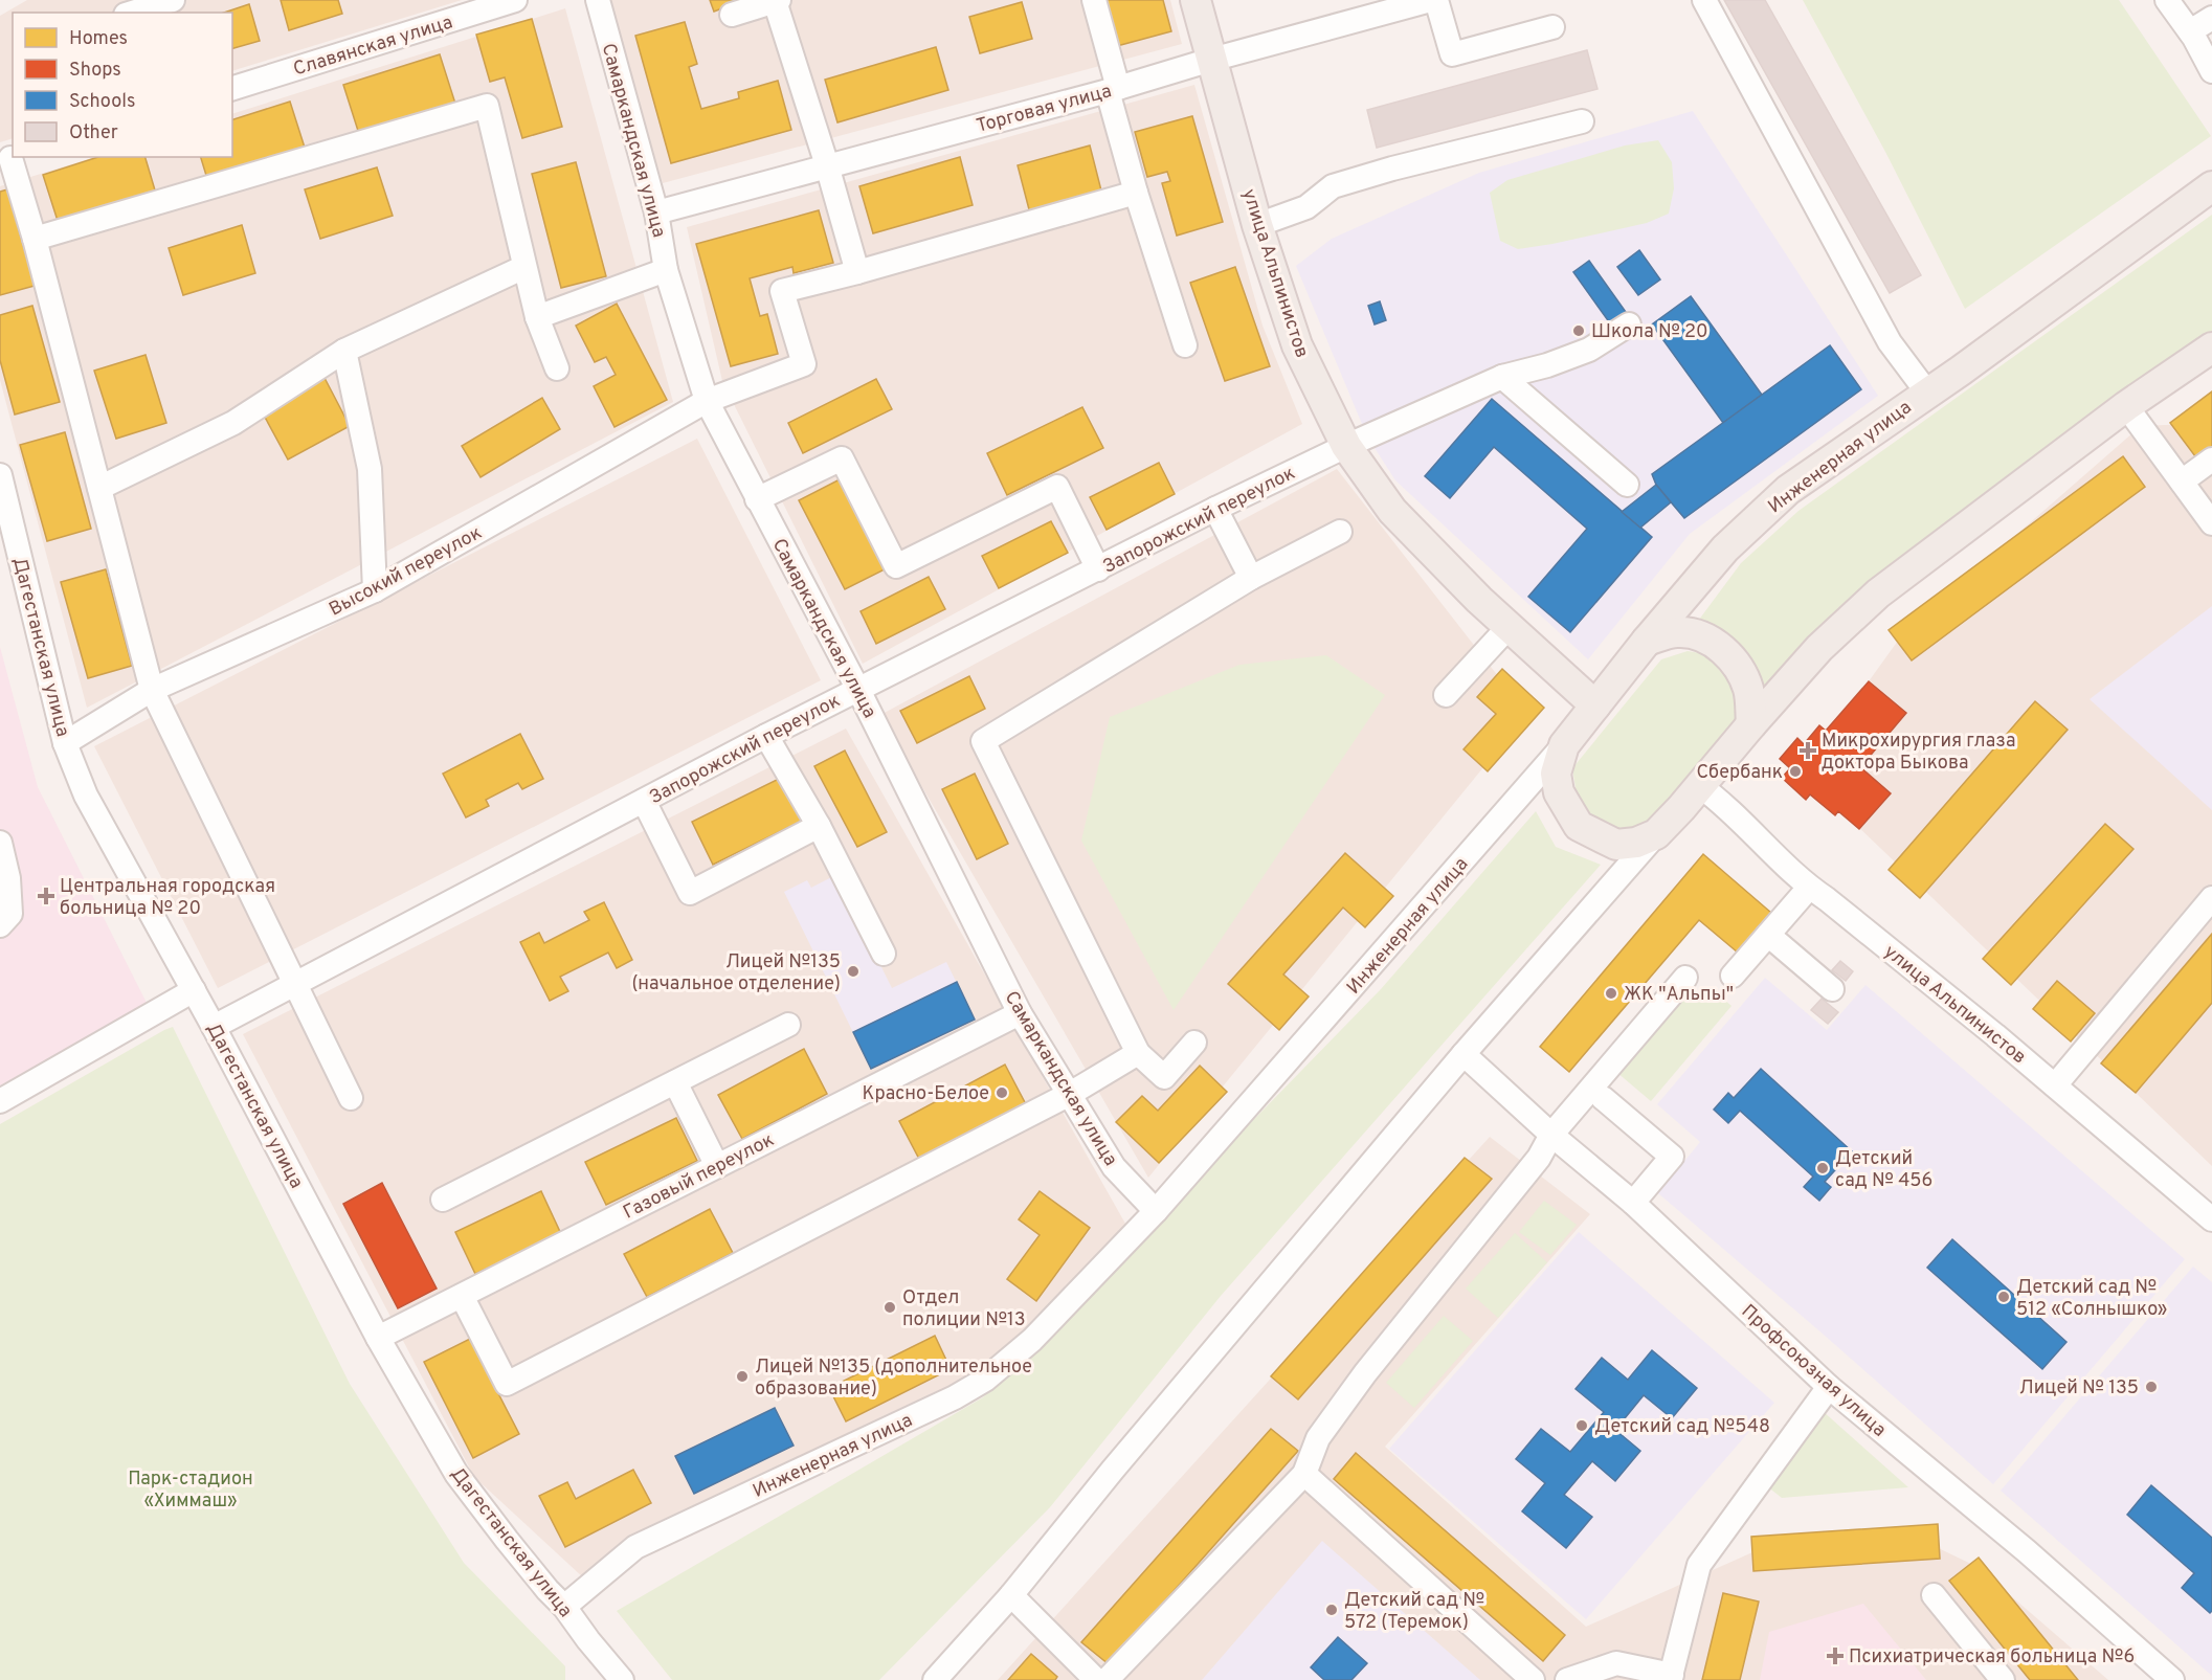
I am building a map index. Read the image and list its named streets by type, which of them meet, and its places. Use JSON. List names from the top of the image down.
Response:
{
  "streets": {
    "main road": ["улица Альпинистов", "Инженерная улица"],
    "street": [
      "Славянская улица",
      "Торговая улица",
      "Самаркандская улица",
      "Запорожский переулок",
      "Высокий переулок",
      "Дагестанская улица",
      "Газовый переулок",
      "Профсоюзная улица"
    ]
  },
  "crossings": [
    ["Торговая улица", "Самаркандская улица"],
    ["Торговая улица", "улица Альпинистов"],
    ["Самаркандская улица", "Инженерная улица"],
    ["Самаркандская улица", "Запорожский переулок"],
    ["Самаркандская улица", "Высокий переулок"],
    ["Самаркандская улица", "Газовый переулок"],
    ["улица Альпинистов", "Инженерная улица"],
    ["улица Альпинистов", "Запорожский переулок"],
    ["Инженерная улица", "Дагестанская улица"],
    ["Запорожский переулок", "Дагестанская улица"],
    ["Высокий переулок", "Дагестанская улица"],
    ["Дагестанская улица", "Газовый переулок"]
  ],
  "parks": ["Парк-стадион «Химмаш»"],
  "places": {
    "other": [
      "Школа № 20",
      "Сбербанк",
      "Лицей №135 (начальное отделение)",
      "ЖК \"Альпы\"",
      "Красно-Белое",
      "Детский сад № 456",
      "Детский сад № 512 «Солнышко»",
      "Отдел полиции №13",
      "Лицей №135 (дополнительное образование)",
      "Лицей № 135",
      "Детский сад №548",
      "Детский сад № 572 (Теремок)"
    ],
    "health": ["Микрохирургия глаза доктора Быкова", "Центральная городская больница № 20", "Психиатрическая больница №6"]
  },
  "legend": [
    "Homes",
    "Shops",
    "Schools",
    "Other"
  ]
}
